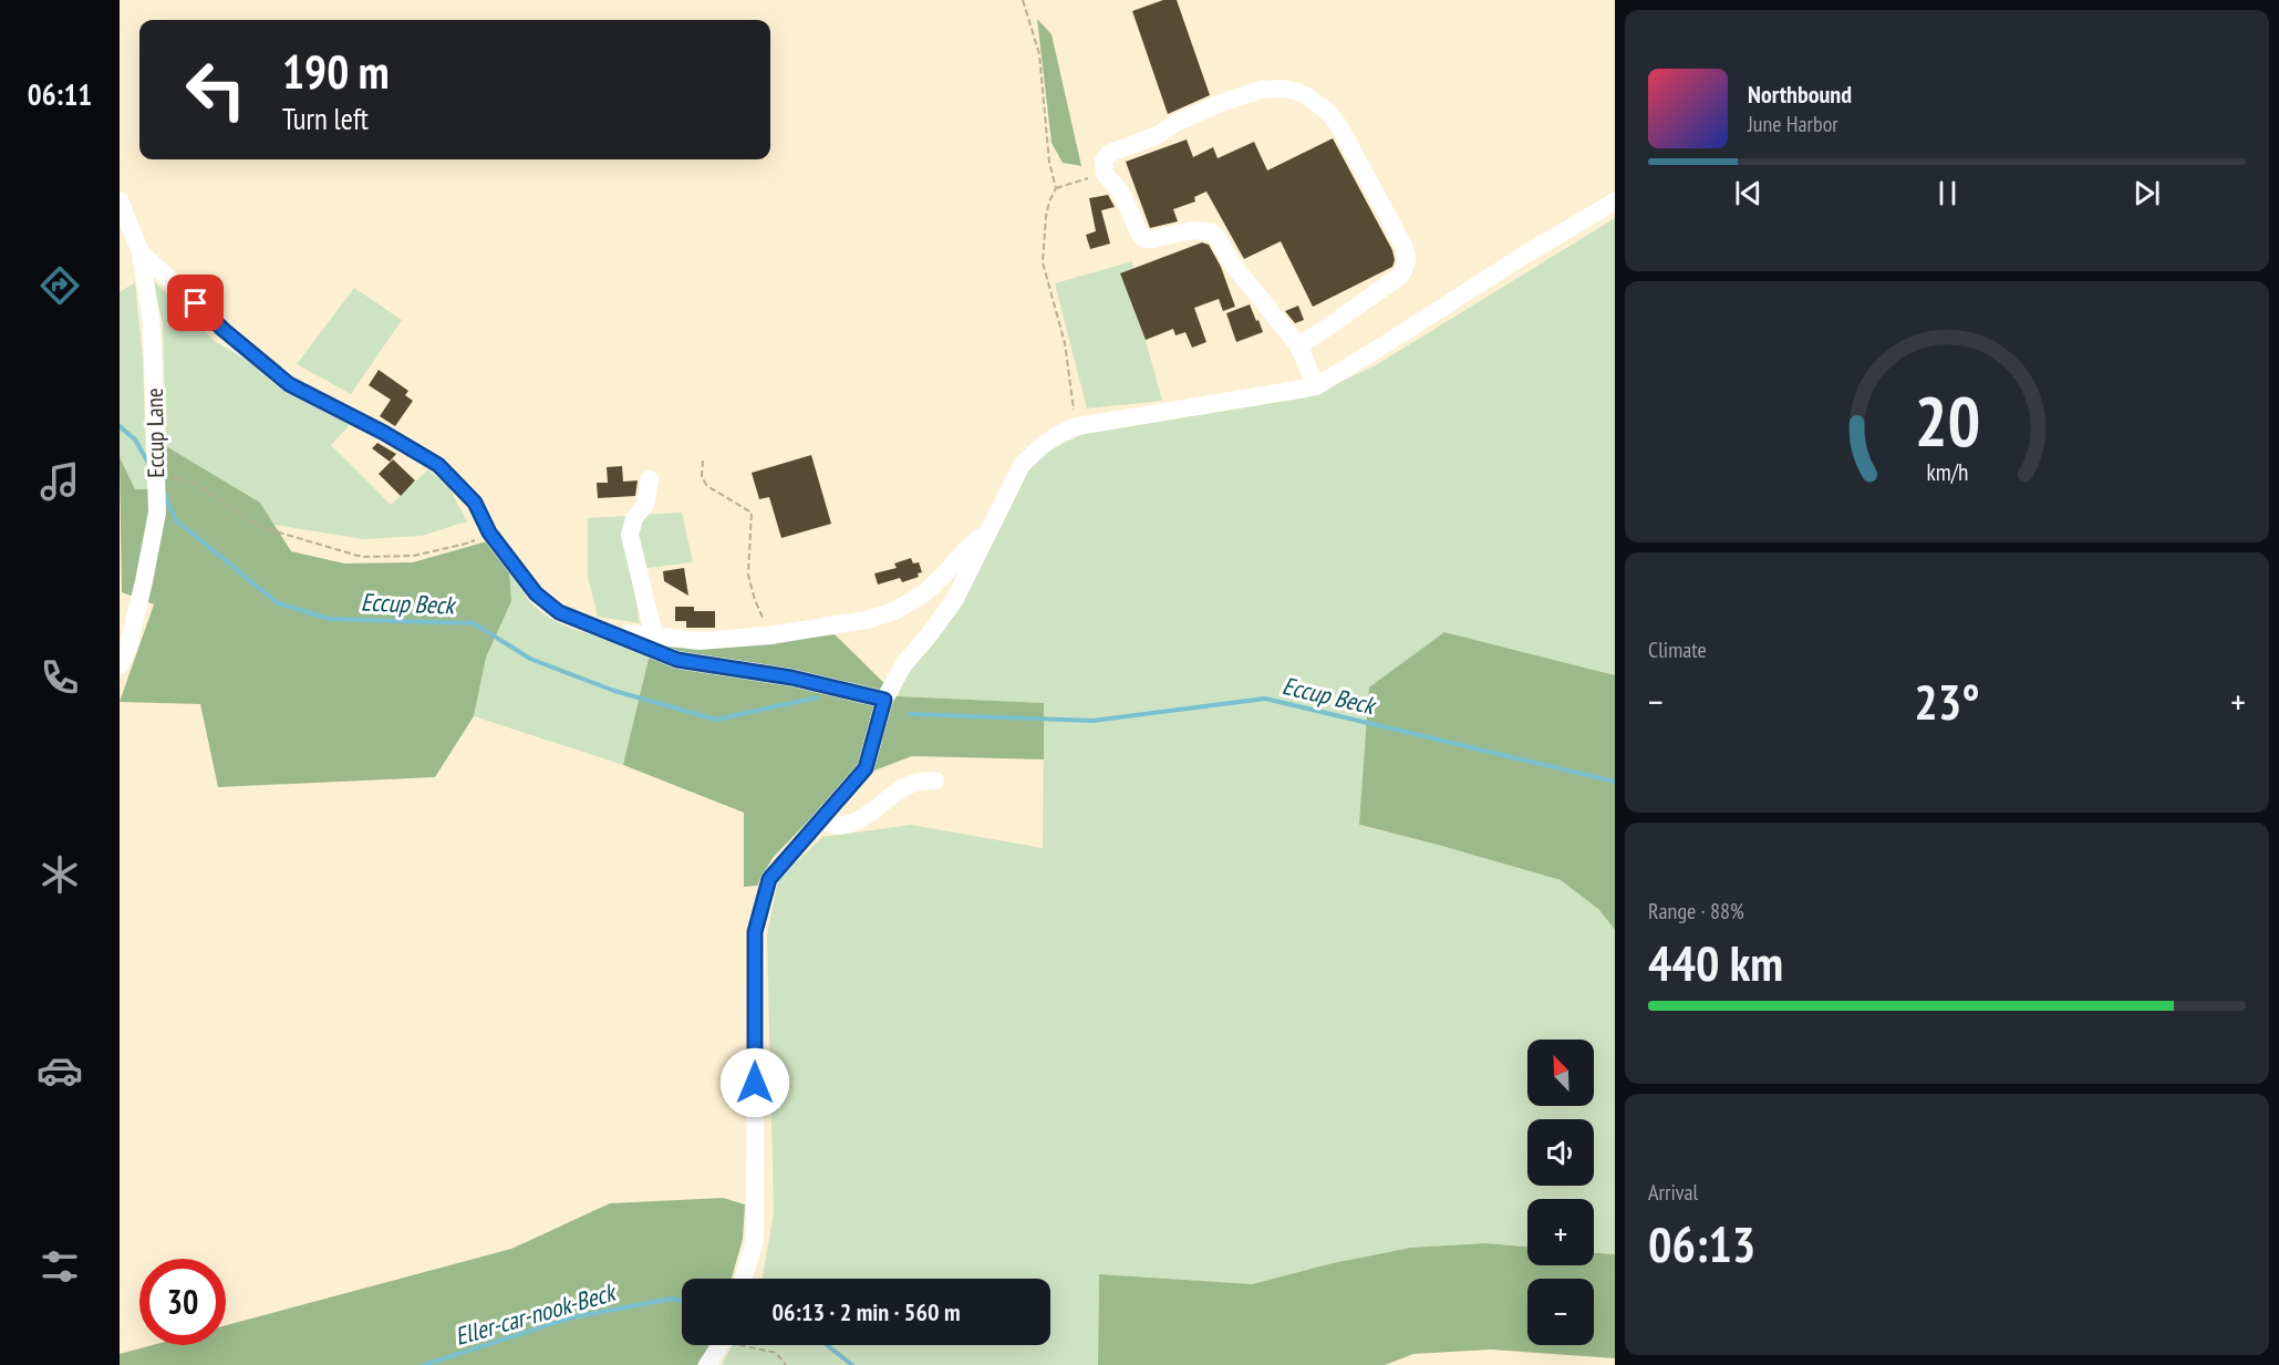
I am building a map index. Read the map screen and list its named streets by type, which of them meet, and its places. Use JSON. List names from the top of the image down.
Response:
{
  "streets": {
    "street": ["Eccup Lane"]
  },
  "water": ["Eccup Beck", "Eller-car-nook-Beck"],
  "north": "top left",
  "page": {
    "tabs": "06:11",
    "turn": ["190 m", "Turn left"],
    "song": ["Northbound", "June Harbor"],
    "tile": [
      "Climate",
      ["Range · 88%", "440 km"],
      ["Arrival", "06:13"]
    ],
    "heat": ["−", "23°", "+"],
    "map_buttons": ["+", "−"],
    "limit": "30",
    "trip": "06:13 · 2 min · 560 m",
    "gauge": ["20", "km/h"]
  }
}
